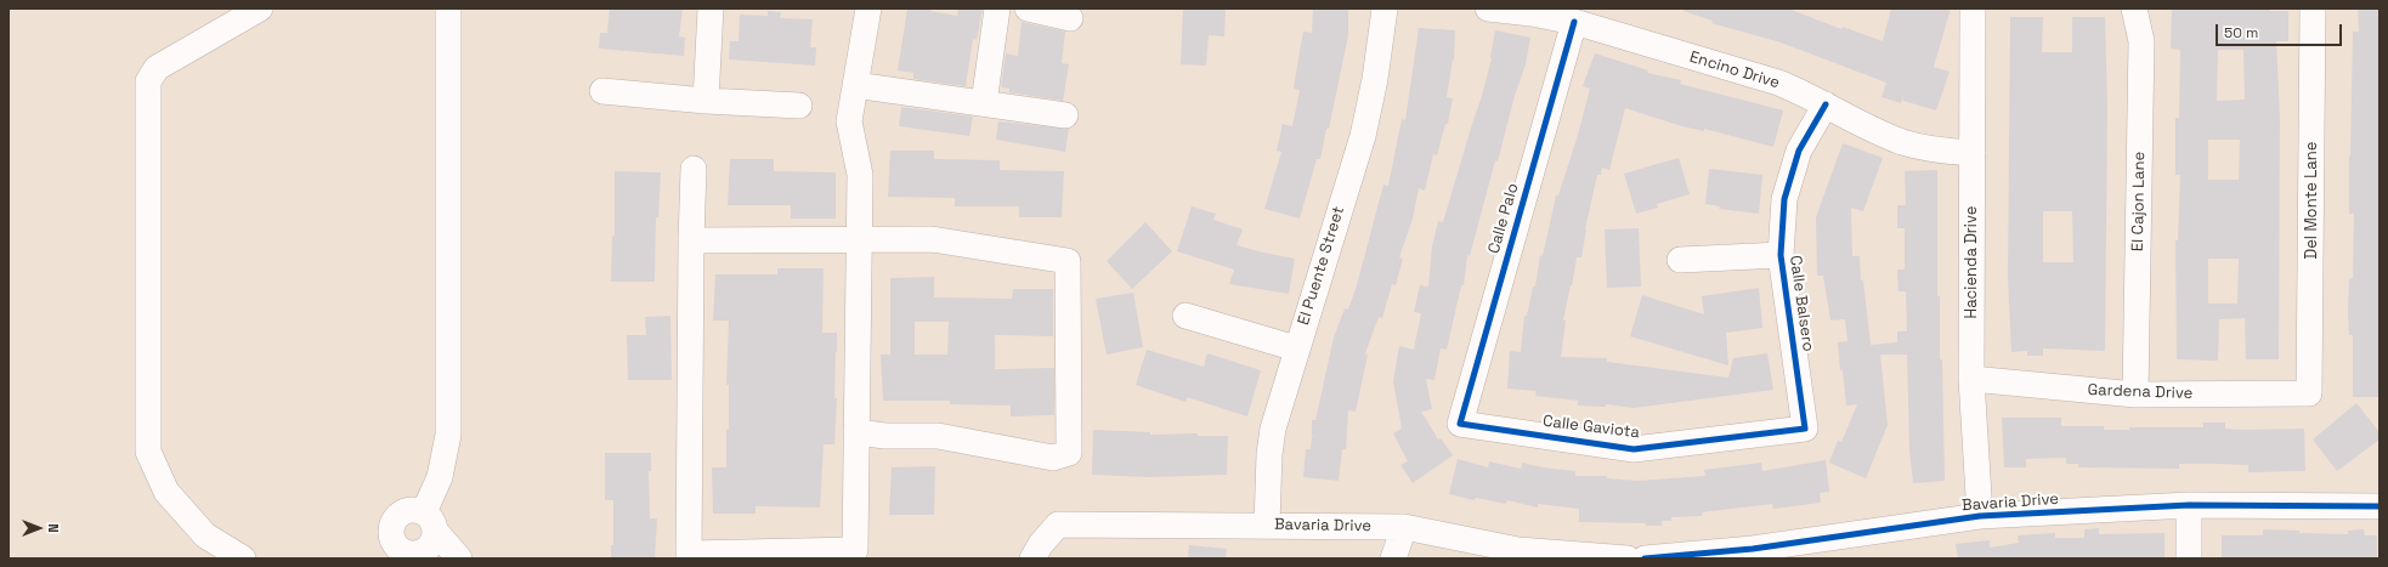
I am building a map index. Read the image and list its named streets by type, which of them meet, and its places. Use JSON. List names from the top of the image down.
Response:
{
  "streets": {
    "street": [
      "Encino Drive",
      "Del Monte Lane",
      "El Cajon Lane",
      "Calle Palo",
      "Hacienda Drive",
      "El Puente Street",
      "Calle Balsero",
      "Gardena Drive",
      "Calle Gaviota",
      "Bavaria Drive"
    ]
  },
  "crossings": [
    ["Encino Drive", "Calle Palo"],
    ["Encino Drive", "Hacienda Drive"],
    ["Encino Drive", "Calle Balsero"],
    ["Del Monte Lane", "Gardena Drive"],
    ["El Cajon Lane", "Gardena Drive"],
    ["Calle Palo", "Calle Gaviota"],
    ["Hacienda Drive", "Gardena Drive"],
    ["Hacienda Drive", "Bavaria Drive"],
    ["El Puente Street", "Bavaria Drive"],
    ["Calle Balsero", "Calle Gaviota"]
  ],
  "scale_bar": "50 m",
  "north": "right"
}
